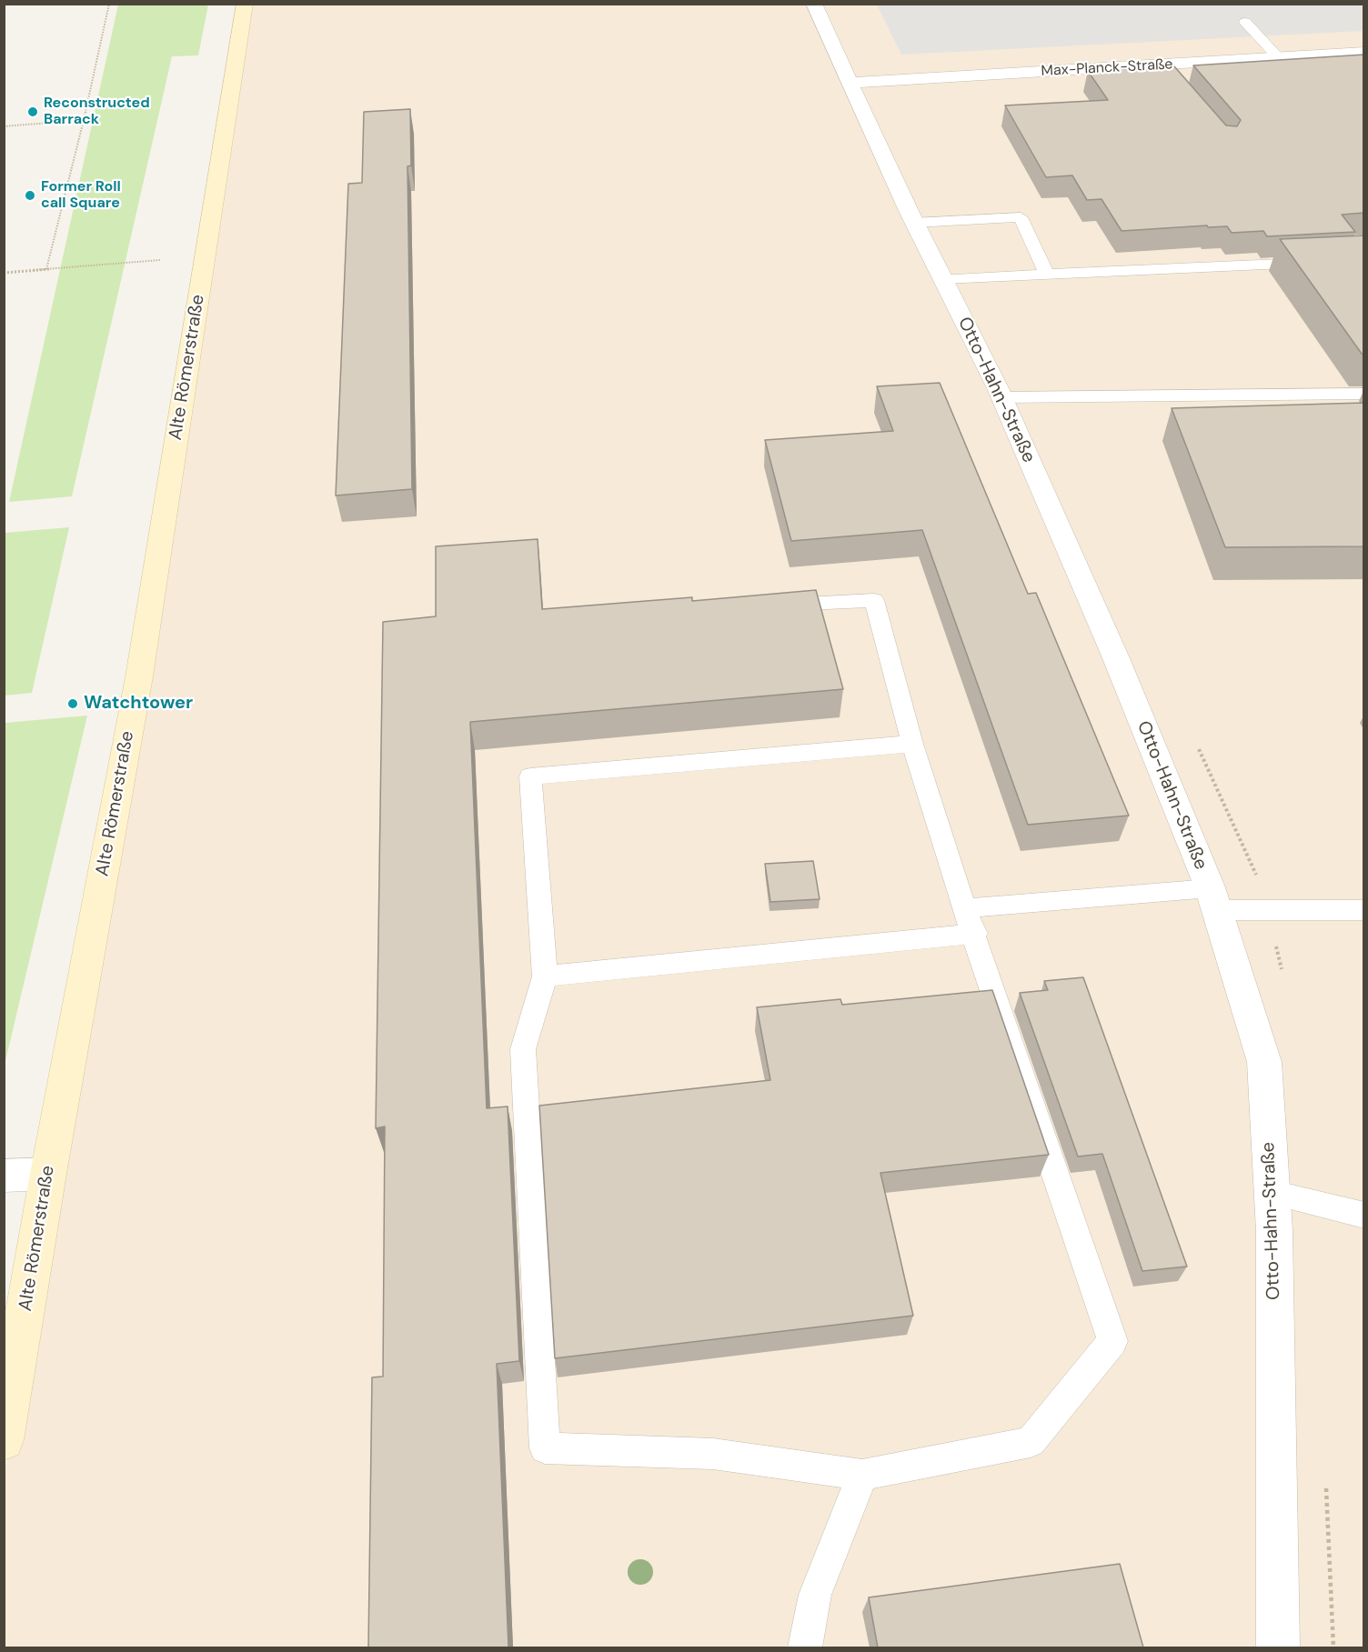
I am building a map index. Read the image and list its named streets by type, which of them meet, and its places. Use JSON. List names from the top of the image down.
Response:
{
  "streets": {
    "main road": ["Alte Römerstraße"],
    "street": ["Max-Planck-Straße", "Otto-Hahn-Straße"]
  },
  "crossings": [
    ["Max-Planck-Straße", "Otto-Hahn-Straße"]
  ],
  "places": ["Reconstructed Barrack", "Former Roll call Square", "Watchtower"]
}
